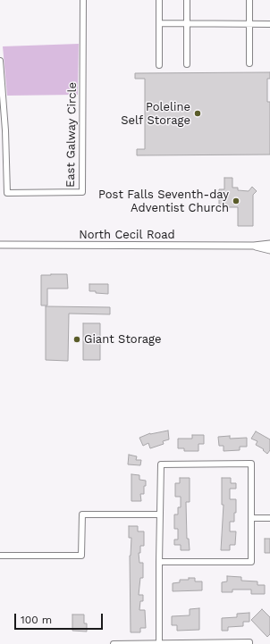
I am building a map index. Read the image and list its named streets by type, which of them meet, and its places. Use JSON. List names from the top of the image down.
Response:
{
  "streets": {
    "street": ["East Galway Circle", "North Cecil Road"]
  },
  "places": ["Poleline Self Storage", "Post Falls Seventh-day Adventist Church", "Giant Storage"],
  "scale_bar": "100 m"
}
